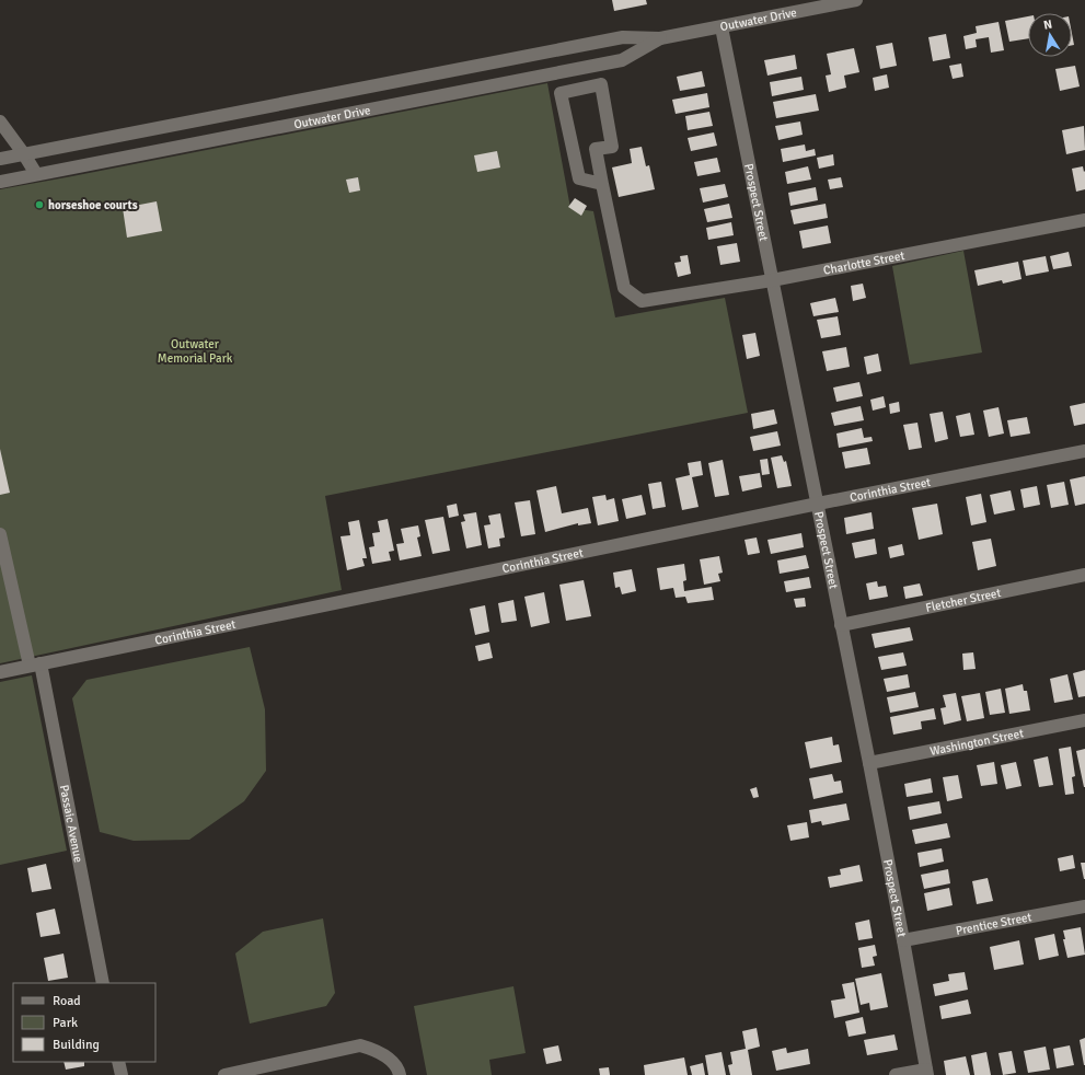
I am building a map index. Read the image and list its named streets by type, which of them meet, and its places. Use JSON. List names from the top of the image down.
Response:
{
  "streets": {
    "street": [
      "Outwater Drive",
      "Prospect Street",
      "Charlotte Street",
      "Corinthia Street",
      "Fletcher Street",
      "Washington Street",
      "Passaic Avenue",
      "Prentice Street"
    ]
  },
  "crossings": [
    ["Outwater Drive", "Prospect Street"],
    ["Prospect Street", "Charlotte Street"],
    ["Prospect Street", "Corinthia Street"],
    ["Prospect Street", "Fletcher Street"],
    ["Prospect Street", "Washington Street"],
    ["Prospect Street", "Prentice Street"],
    ["Corinthia Street", "Passaic Avenue"]
  ],
  "parks": ["Outwater Memorial Park"],
  "places": ["horseshoe courts"],
  "legend": ["Road", "Park", "Building"],
  "north": "top"
}
